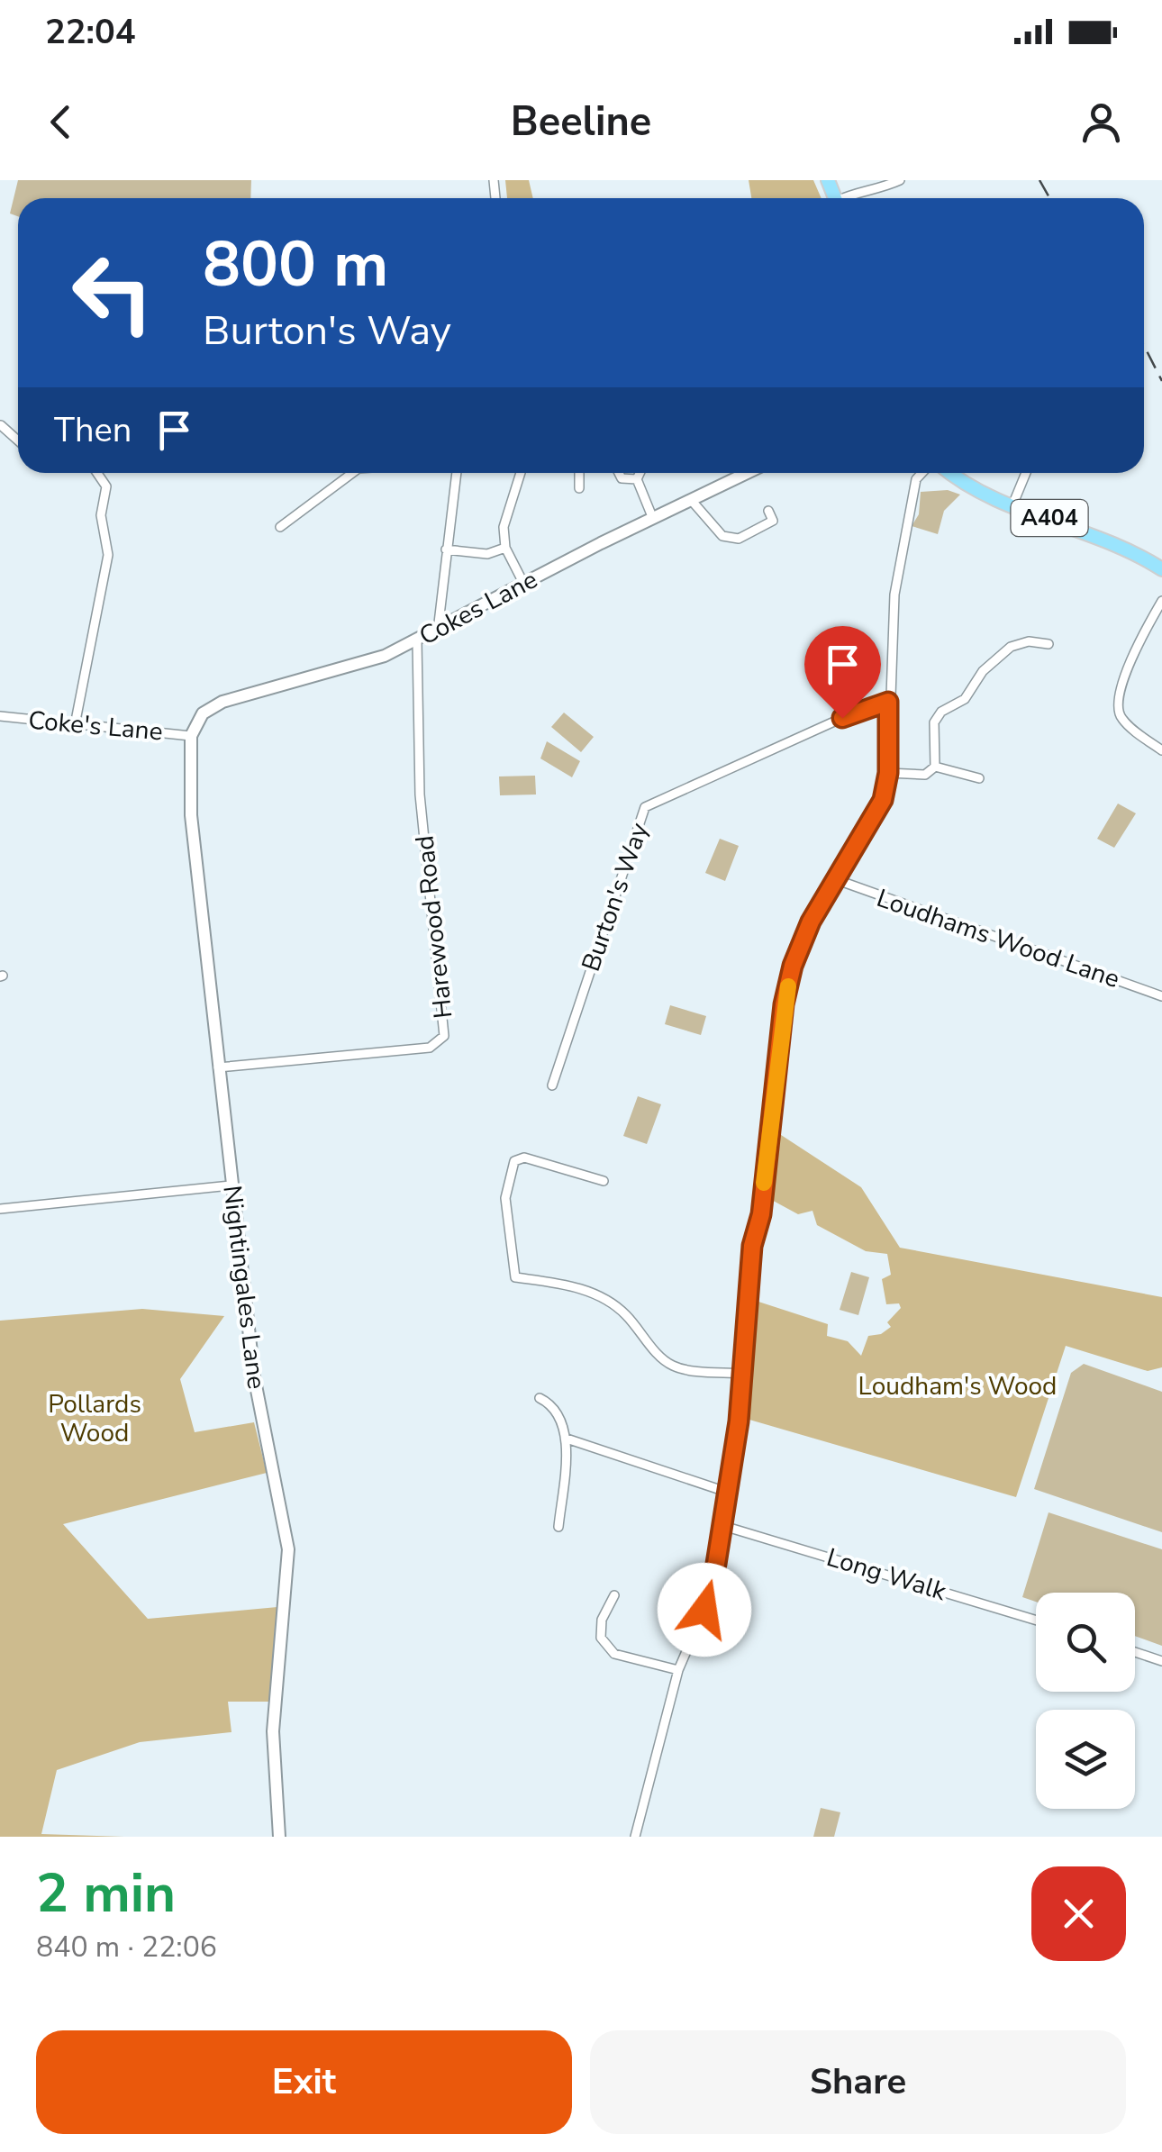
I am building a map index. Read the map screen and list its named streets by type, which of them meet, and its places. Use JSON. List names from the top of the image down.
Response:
{
  "streets": {
    "main road": ["A404", "Cokes Lane", "Nightingales Lane"],
    "street": [
      "Coke's Lane",
      "Burton's Way",
      "Harewood Road",
      "Loudhams Wood Lane",
      "Long Walk"
    ]
  },
  "crossings": [
    ["Cokes Lane", "Coke's Lane"],
    ["Cokes Lane", "Harewood Road"],
    ["Cokes Lane", "Nightingales Lane"],
    ["Coke's Lane", "Nightingales Lane"],
    ["Harewood Road", "Nightingales Lane"]
  ],
  "parks": ["Loudham's Wood", "Pollards Wood"],
  "page": {
    "status": "22:04",
    "header": "Beeline",
    "turn": ["800 m", "Burton's Way"],
    "then": "Then",
    "heading": ["2 min", "840 m · 22:06"],
    "buttons": ["Exit", "Share"]
  }
}
